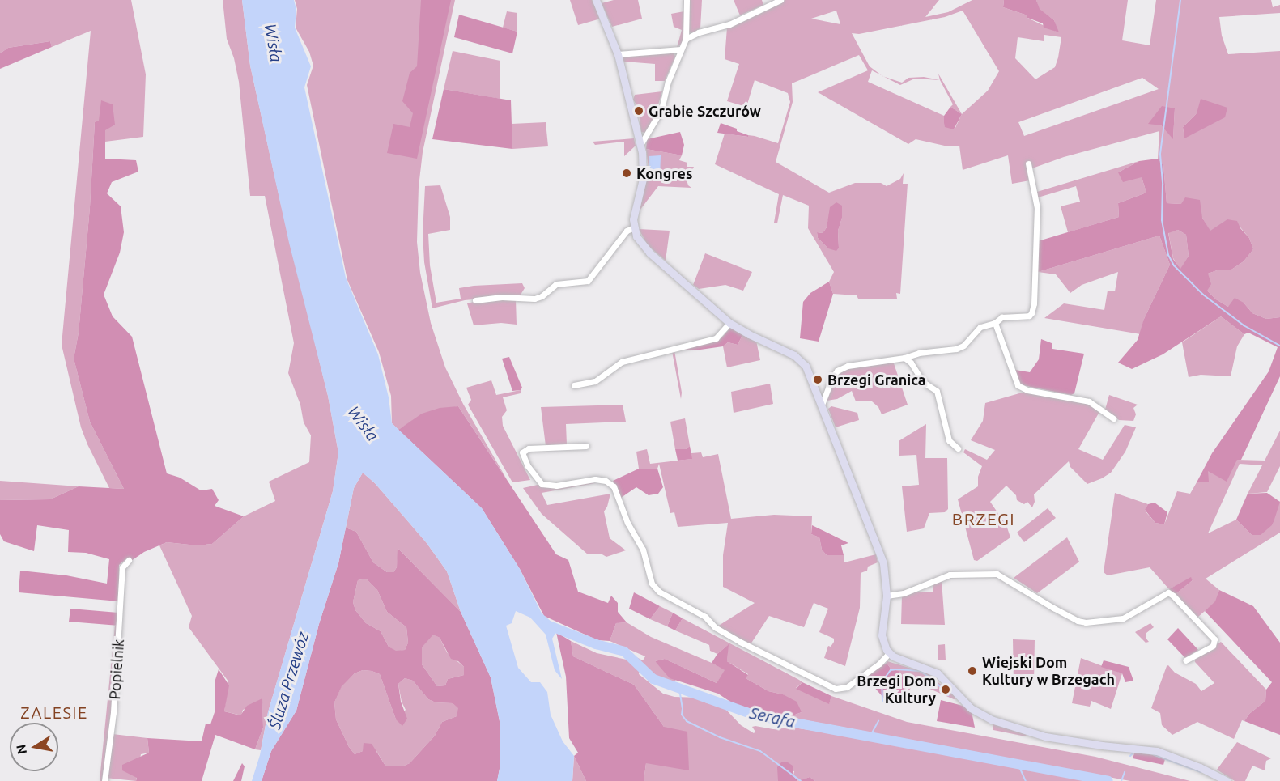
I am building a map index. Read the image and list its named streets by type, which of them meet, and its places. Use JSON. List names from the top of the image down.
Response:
{
  "streets": {
    "street": ["Popielnik"]
  },
  "districts": ["BRZEGI", "ZALESIE"],
  "water": ["Wisła", "Śluza Przewóz", "Serafa"],
  "places": [
    "Grabie Szczurów",
    "Kongres",
    "Brzegi Granica",
    "Wiejski Dom Kultury w Brzegach",
    "Brzegi Dom Kultury"
  ],
  "north": "left"
}
